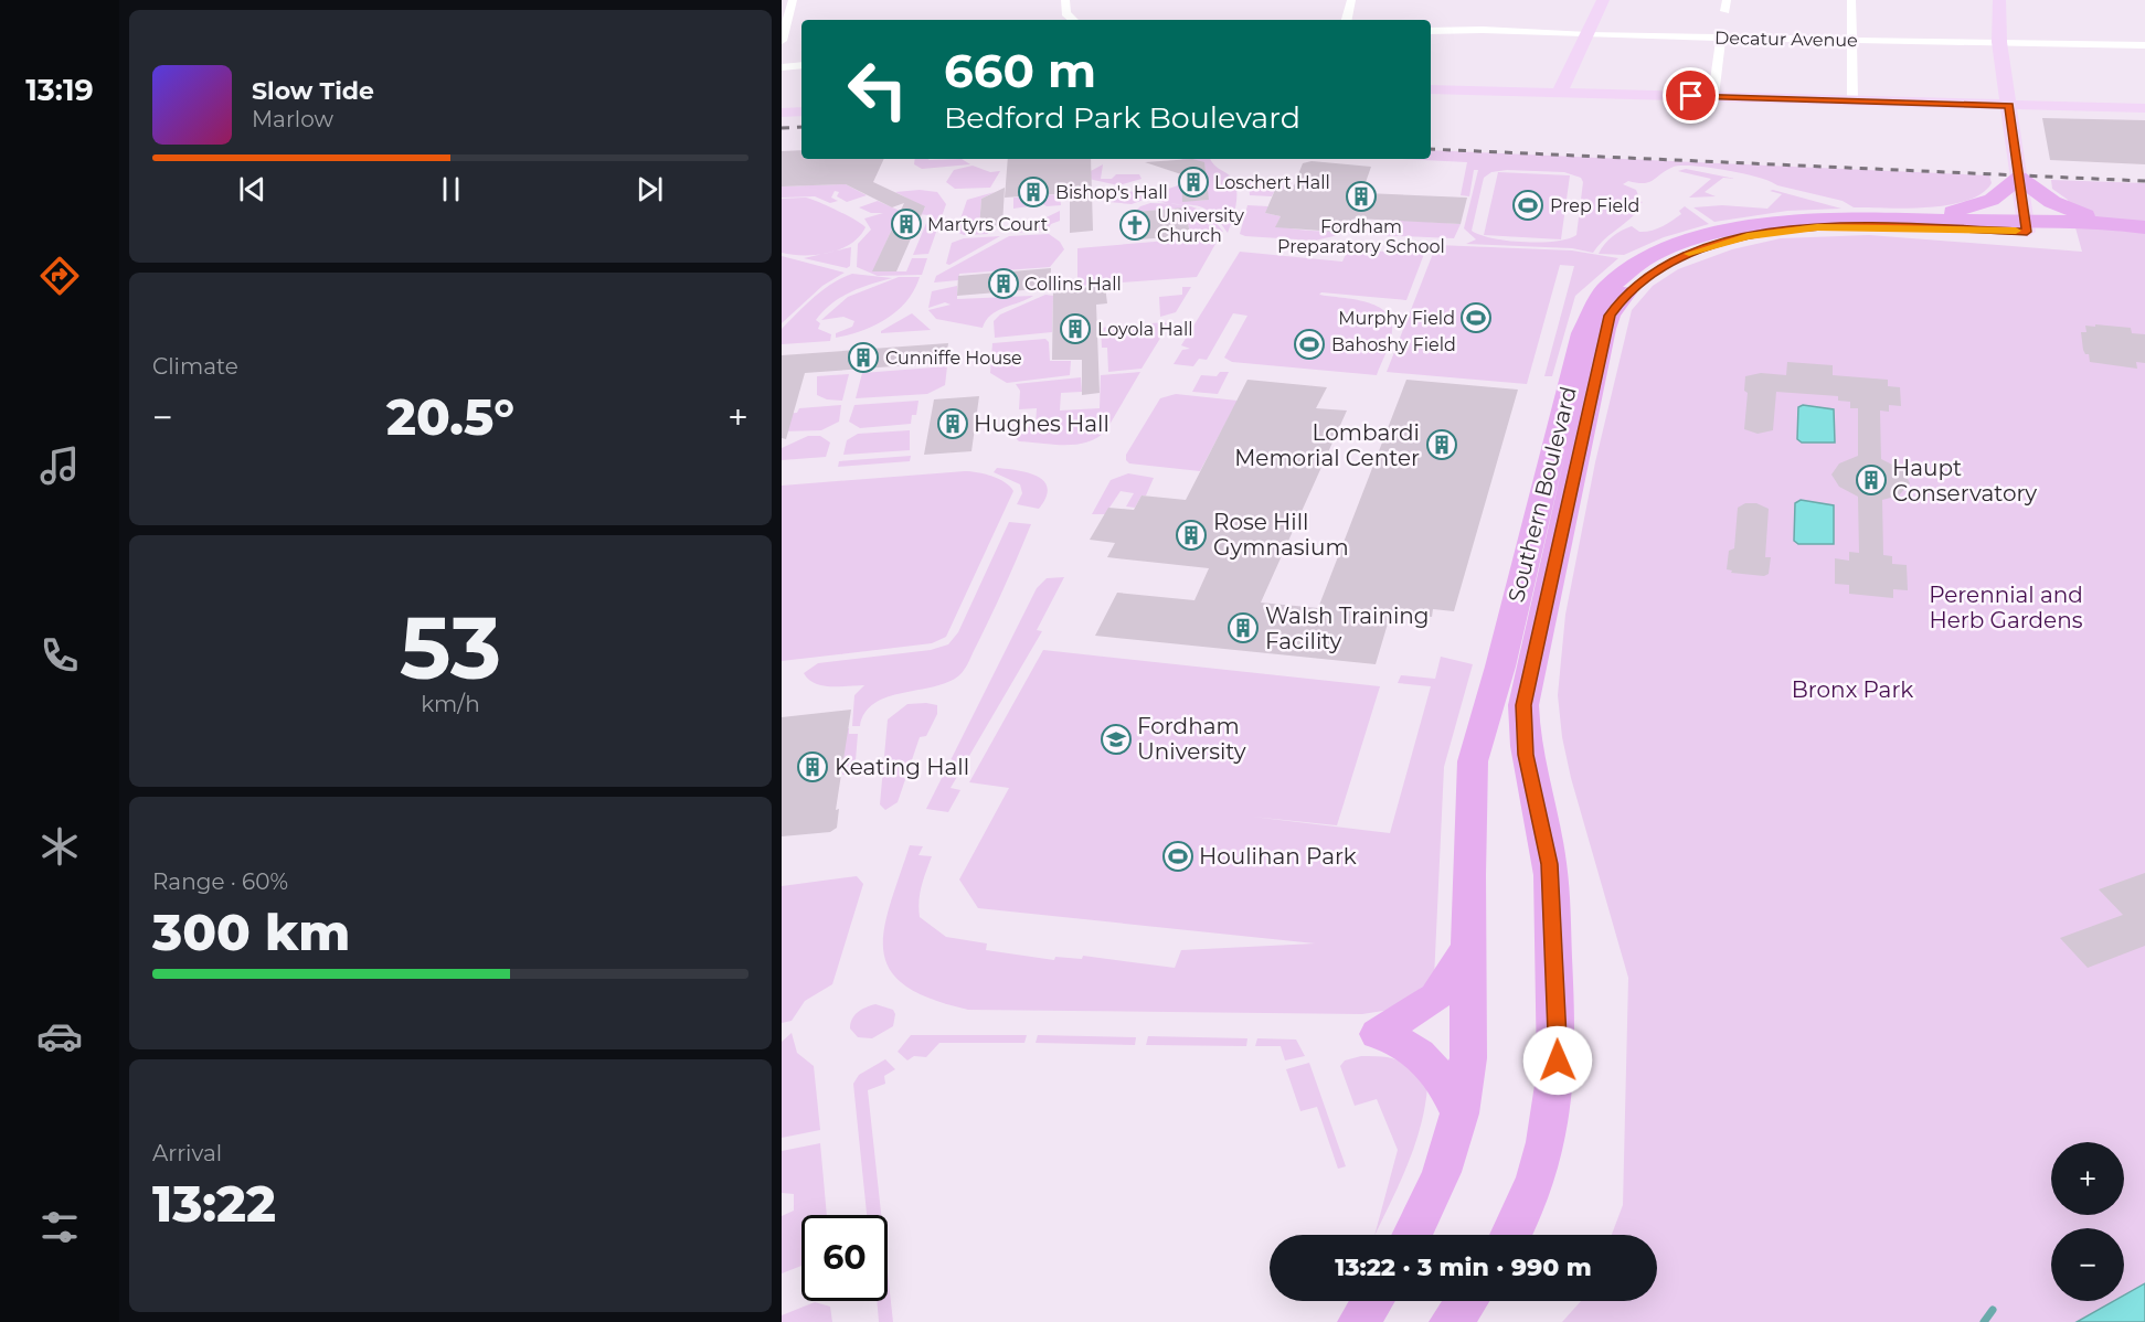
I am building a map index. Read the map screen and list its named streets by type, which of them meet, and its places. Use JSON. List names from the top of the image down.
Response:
{
  "streets": {
    "main road": ["Southern Boulevard"],
    "street": ["Decatur Avenue"]
  },
  "parks": ["Perennial and Herb Gardens", "Bronx Park"],
  "places": {
    "building": [
      "Loschert Hall",
      "Bishop's Hall",
      "Fordham Preparatory School",
      "Martyrs Court",
      "Collins Hall",
      "Loyola Hall",
      "Cunniffe House",
      "Hughes Hall",
      "Lombardi Memorial Center",
      "Haupt Conservatory",
      "Rose Hill Gymnasium",
      "Walsh Training Facility",
      "Keating Hall"
    ],
    "sports": [
      "Prep Field",
      "Murphy Field",
      "Bahoshy Field",
      "Houlihan Park"
    ],
    "church": ["University Church"],
    "school or university": ["Fordham University"]
  },
  "page": {
    "tabs": "13:19",
    "turn": ["660 m", "Bedford Park Boulevard"],
    "song": ["Slow Tide", "Marlow"],
    "tile": [
      "Climate",
      ["53", "km/h"],
      ["Range · 60%", "300 km"],
      ["Arrival", "13:22"]
    ],
    "heat": ["−", "20.5°", "+"],
    "map_buttons": ["+", "−"],
    "limit": "60",
    "trip": "13:22 · 3 min · 990 m"
  }
}
